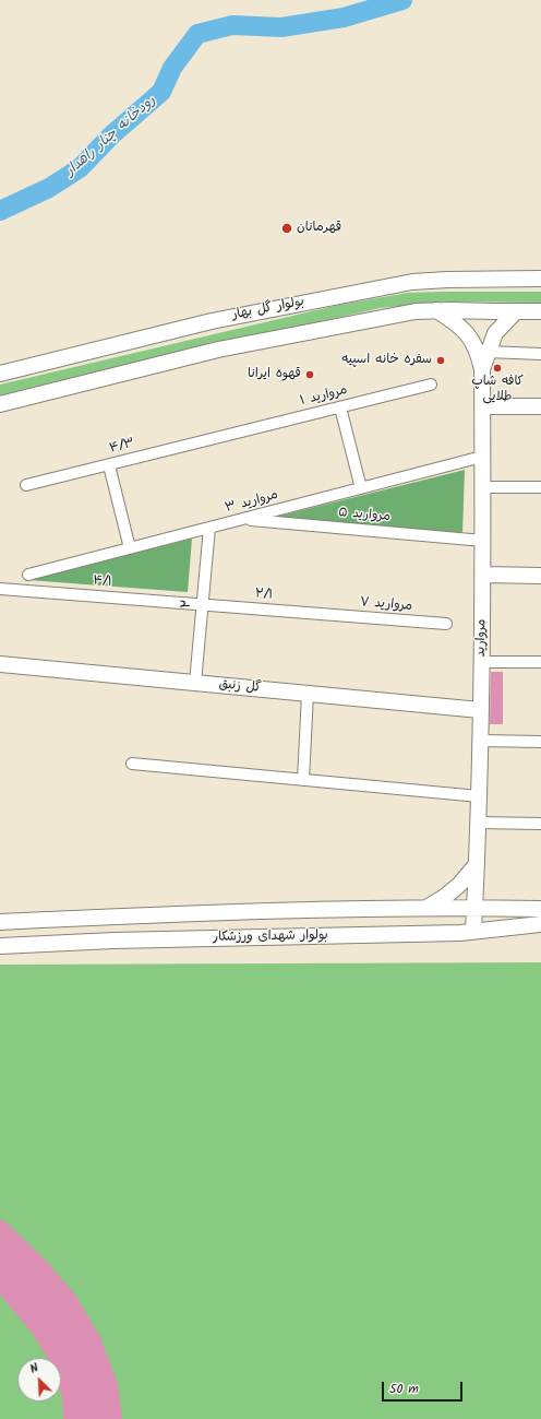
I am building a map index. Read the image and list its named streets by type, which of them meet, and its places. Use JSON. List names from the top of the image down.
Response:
{
  "streets": {
    "main road": [
      "بولوار گل بهار",
      "مروارید",
      "گل زنبق",
      "بولوار شهدای ورزشکار"
    ],
    "street": [
      "مروارید ۱",
      "۴/۳",
      "مروارید ۳",
      "مروارید ۵",
      "۴/۱",
      "۲/۱",
      "۲",
      "مروارید ۷"
    ]
  },
  "crossings": [
    ["مروارید ۱", "۴/۳"],
    ["مروارید ۳", "مروارید ۵"],
    ["مروارید ۳", "۲"],
    ["مروارید ۳", "مروارید"],
    ["مروارید ۵", "مروارید"],
    ["۴/۱", "۲/۱"],
    ["۴/۱", "۲"],
    ["۲/۱", "۲"],
    ["۲/۱", "مروارید ۷"],
    ["۲", "گل زنبق"],
    ["مروارید", "گل زنبق"],
    ["مروارید", "بولوار شهدای ورزشکار"]
  ],
  "water": ["رودخانه چنار راهدار"],
  "places": [
    "قهرمانان",
    "سفره خانه اسپیه",
    "کافه شاپ طلایی",
    "قهوه ایرانا"
  ],
  "scale_bar": "50 m",
  "north": "top left"
}
